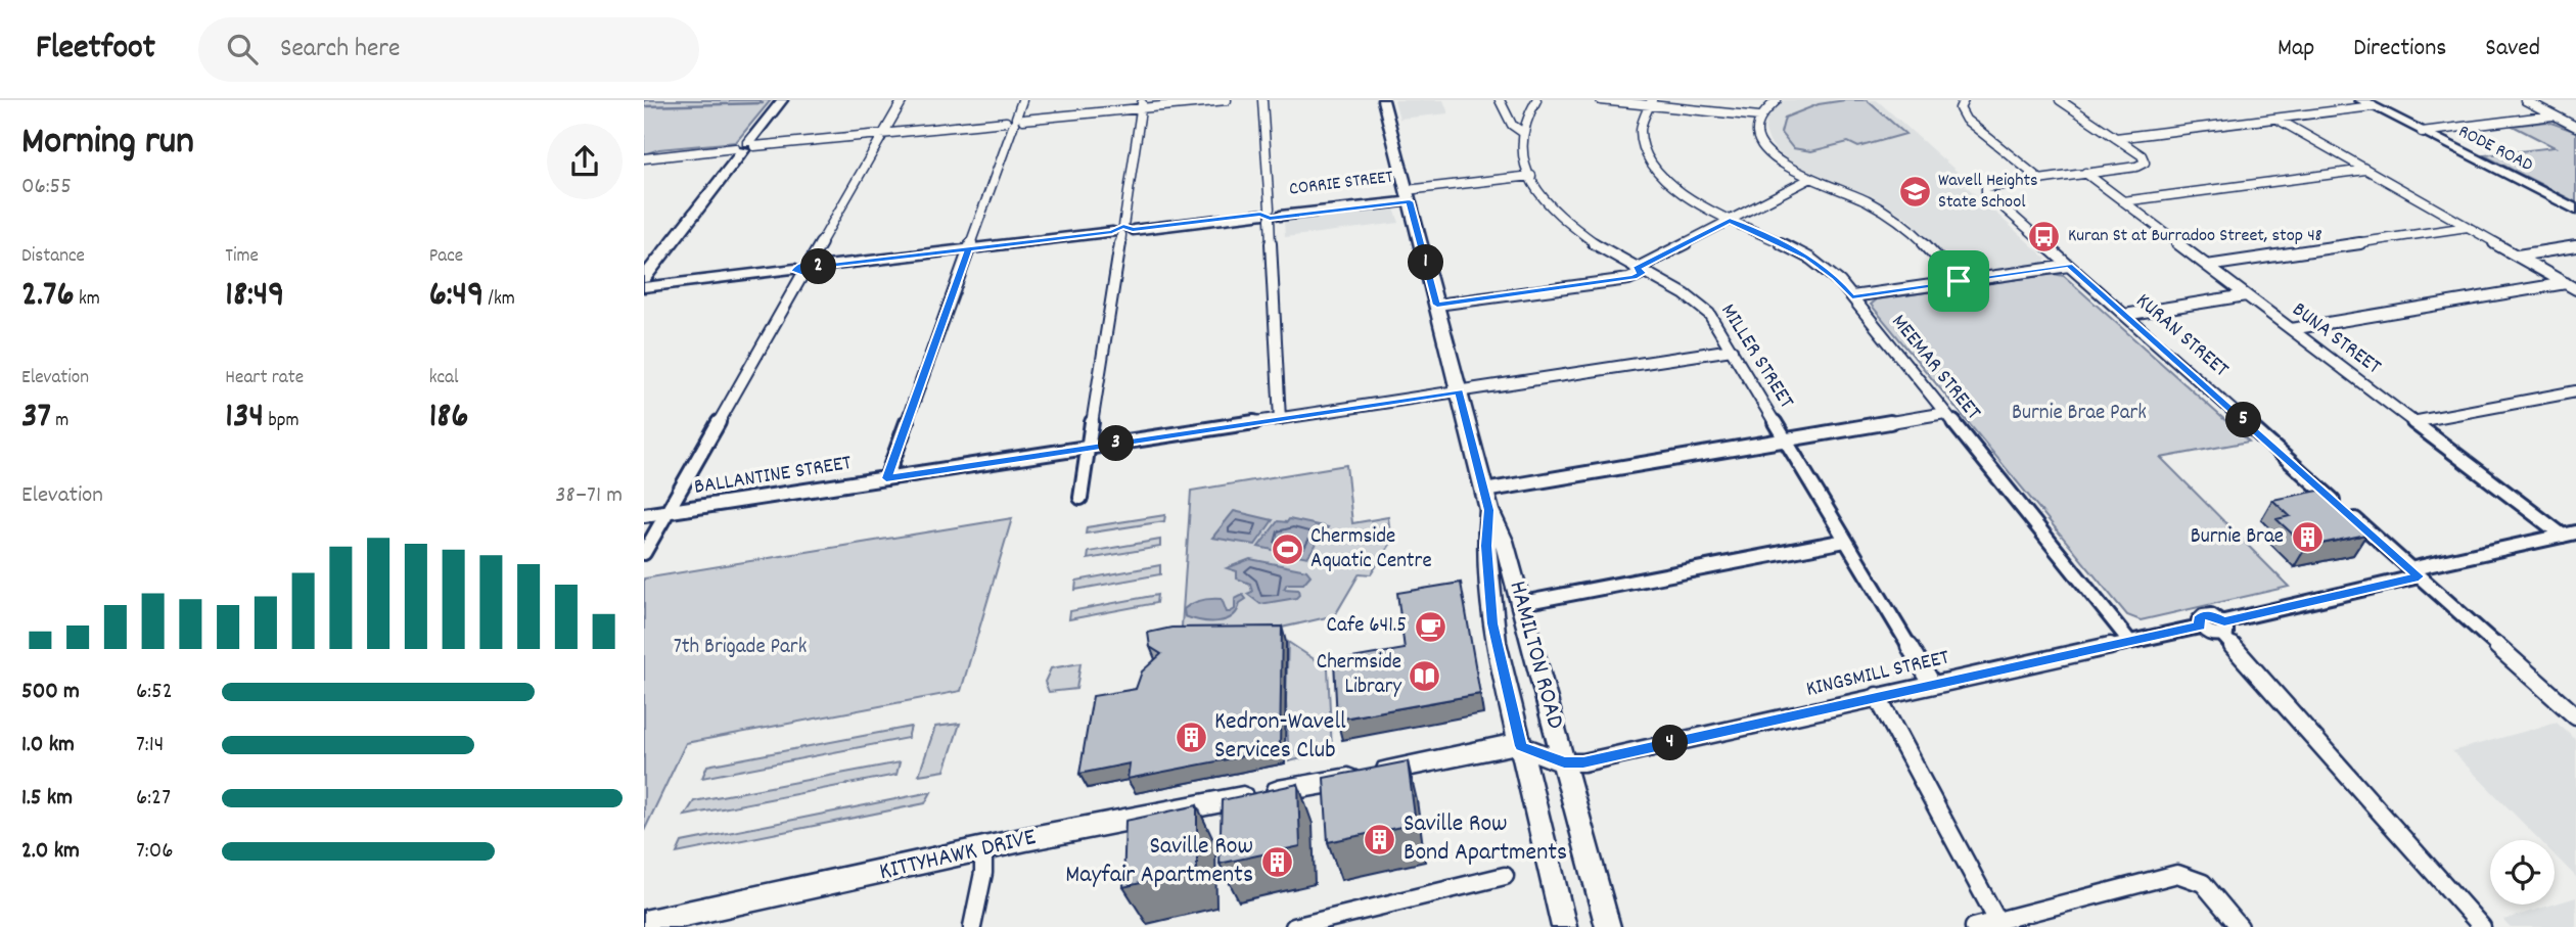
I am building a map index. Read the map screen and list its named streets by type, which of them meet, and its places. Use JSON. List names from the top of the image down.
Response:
{
  "streets": {
    "main road": [
      "RODE ROAD",
      "CORRIE STREET",
      "HAMILTON ROAD",
      "KITTYHAWK DRIVE"
    ],
    "street": [
      "KURAN STREET",
      "BUNA STREET",
      "MILLER STREET",
      "MEEMAR STREET",
      "BALLANTINE STREET",
      "KINGSMILL STREET"
    ]
  },
  "crossings": [
    ["CORRIE STREET", "HAMILTON ROAD"],
    ["MILLER STREET", "BALLANTINE STREET"],
    ["MILLER STREET", "KINGSMILL STREET"],
    ["MEEMAR STREET", "KINGSMILL STREET"],
    ["BALLANTINE STREET", "HAMILTON ROAD"],
    ["HAMILTON ROAD", "KINGSMILL STREET"],
    ["HAMILTON ROAD", "KITTYHAWK DRIVE"],
    ["KINGSMILL STREET", "KITTYHAWK DRIVE"]
  ],
  "parks": ["Burnie Brae Park", "7th Brigade Park"],
  "places": {
    "school or university": ["Wavell Heights State School"],
    "bus stop": ["Kuran St at Burradoo Street, stop 48"],
    "building": [
      "Burnie Brae",
      "Kedron-Wavell Services Club",
      "Saville Row Bond Apartments",
      "Saville Row Mayfair Apartments"
    ],
    "sports": ["Chermside Aquatic Centre"],
    "cafe": ["Cafe 641.5"],
    "library": ["Chermside Library"]
  },
  "page": {
    "header": "Fleetfoot",
    "search": "Search here",
    "nav": ["Map", "Directions", "Saved"],
    "heading": ["Morning run", "06:55"],
    "stats": [
      ["Distance", "2.76 km"],
      ["Time", "18:49"],
      ["Pace", "6:49 /km"],
      ["Elevation", "37 m"],
      ["Heart rate", "134 bpm"],
      ["kcal", "186"]
    ],
    "pins": [
      "1",
      "2",
      "5",
      "3",
      "4"
    ],
    "chart": ["Elevation", "38–71 m"],
    "list": [
      {
        "name": "500 m",
        "note": "6:52"
      },
      {
        "name": "1.0 km",
        "note": "7:14"
      },
      {
        "name": "1.5 km",
        "note": "6:27"
      },
      {
        "name": "2.0 km",
        "note": "7:06"
      }
    ]
  }
}
